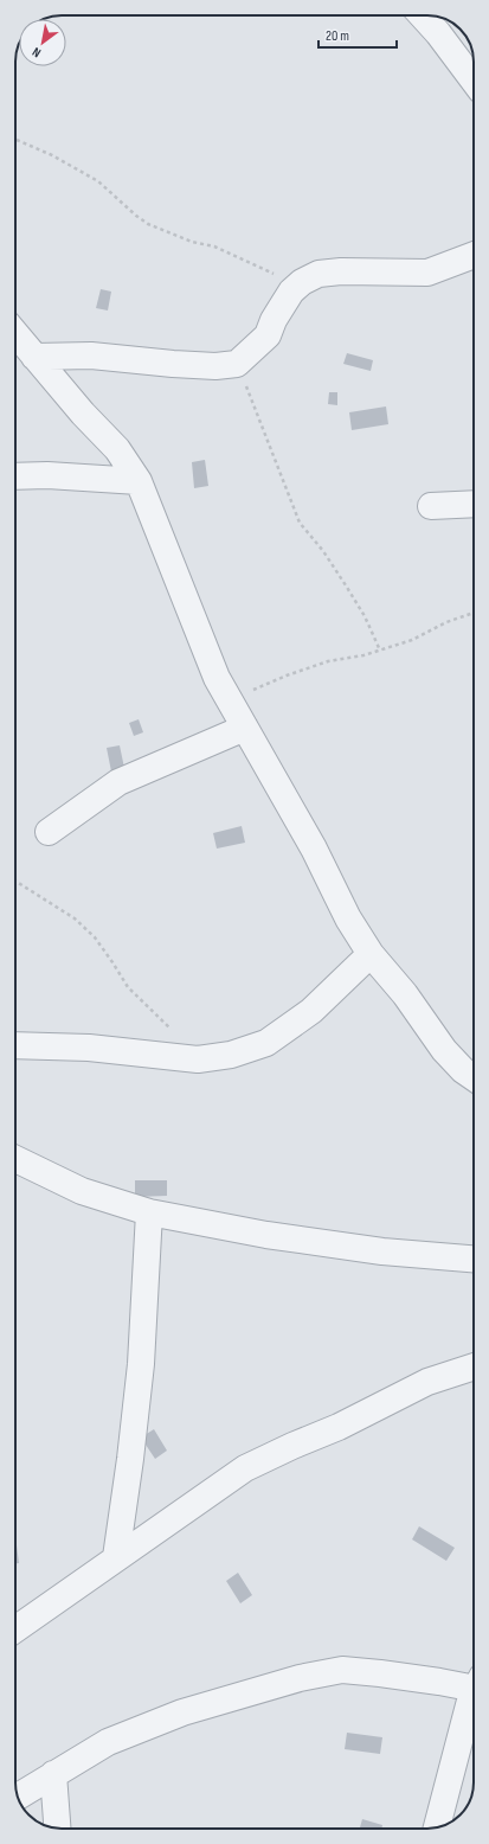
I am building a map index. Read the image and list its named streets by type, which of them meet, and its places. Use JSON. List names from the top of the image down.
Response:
{
  "scale_bar": "20 m",
  "north": "bottom left"
}
